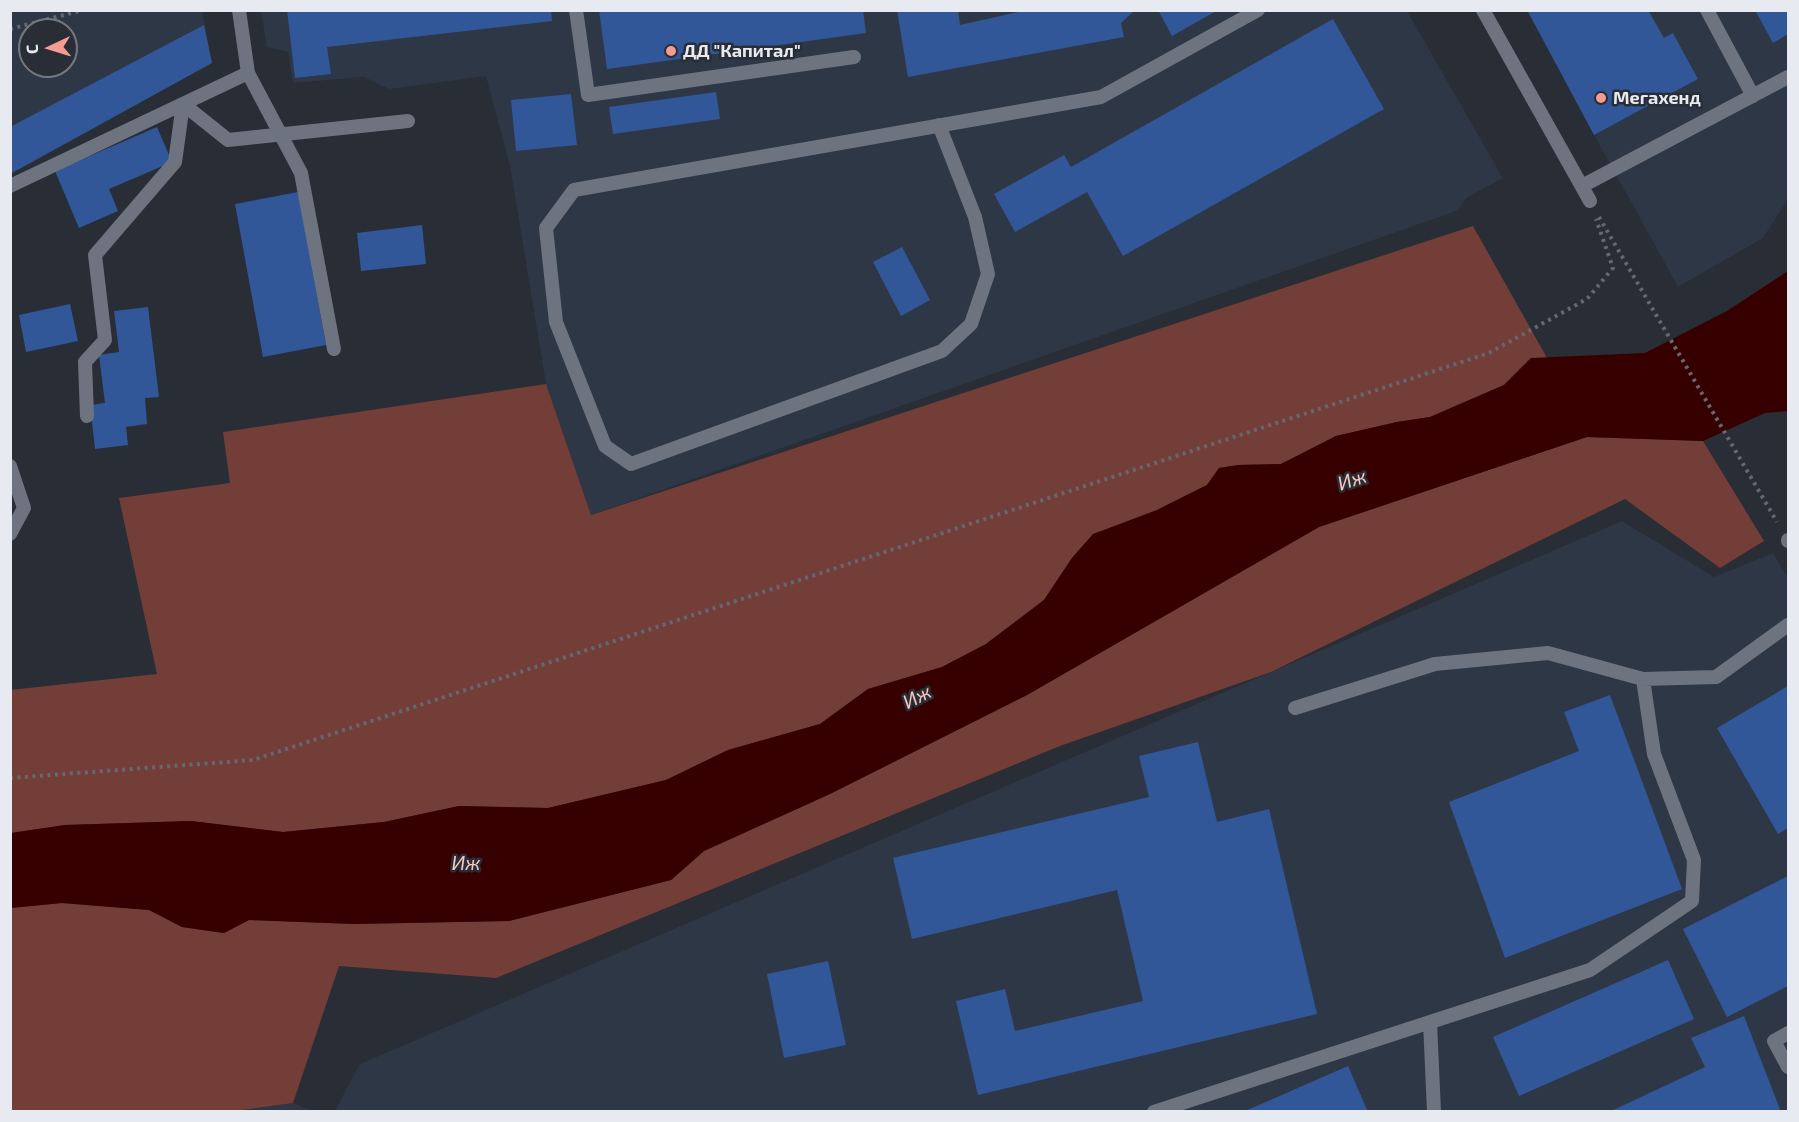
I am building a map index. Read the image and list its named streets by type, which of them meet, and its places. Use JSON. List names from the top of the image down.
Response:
{
  "water": ["Иж"],
  "places": ["ДД \"Капитал\"", "Мегахенд"],
  "north": "left"
}
